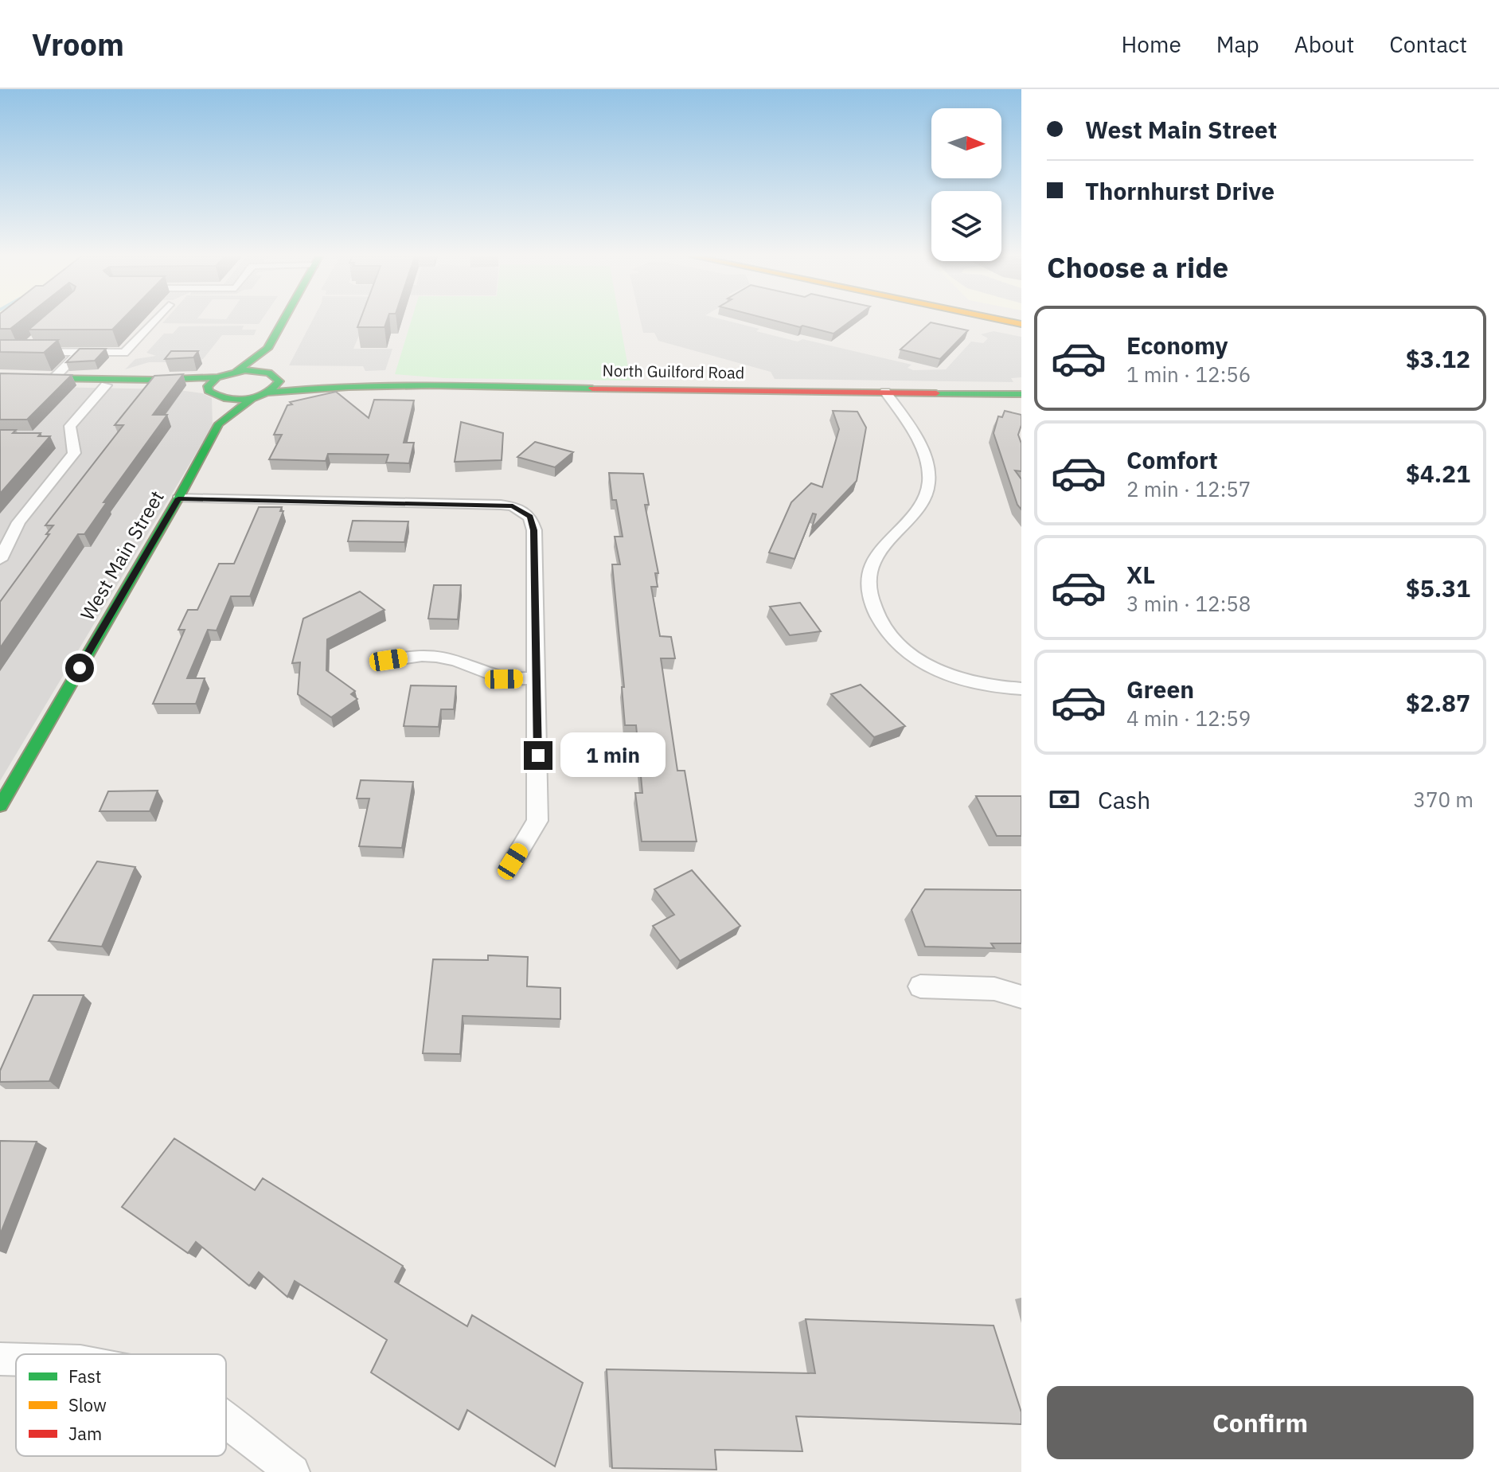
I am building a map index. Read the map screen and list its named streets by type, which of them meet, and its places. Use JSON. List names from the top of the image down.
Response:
{
  "streets": {
    "main road": ["North Guilford Road", "West Main Street"]
  },
  "crossings": [
    ["North Guilford Road", "West Main Street"]
  ],
  "legend": ["Fast", "Slow", "Jam"],
  "north": "right",
  "page": {
    "header": "Vroom",
    "nav": [
      "Home",
      "Map",
      "About",
      "Contact"
    ],
    "banner": ["West Main Street", "Thornhurst Drive"],
    "heading": "Choose a ride",
    "list": [
      {
        "name": "Economy",
        "note": "1 min · 12:56",
        "value": "$3.12"
      },
      {
        "name": "Comfort",
        "note": "2 min · 12:57",
        "value": "$4.21"
      },
      {
        "name": "XL",
        "note": "3 min · 12:58",
        "value": "$5.31"
      },
      {
        "name": "Green",
        "note": "4 min · 12:59",
        "value": "$2.87"
      }
    ],
    "bubble": "1 min",
    "pay": ["Cash", "370 m"],
    "buttons": "Confirm"
  }
}
